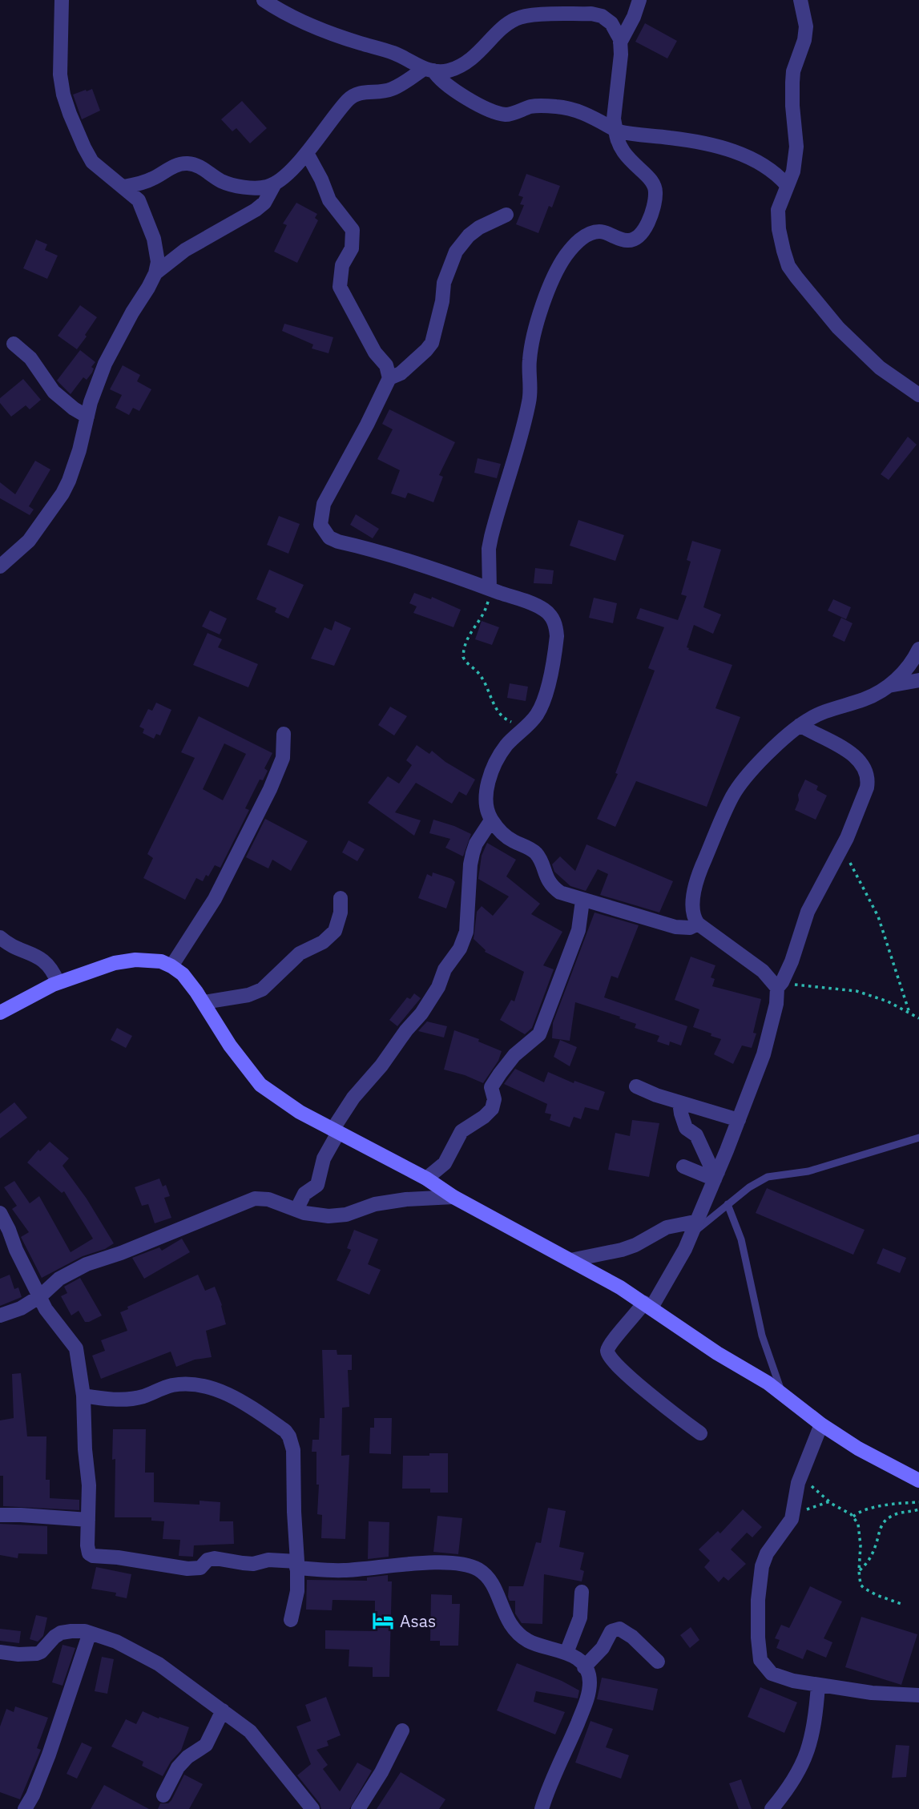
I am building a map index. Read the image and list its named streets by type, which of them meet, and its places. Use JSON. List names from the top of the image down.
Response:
{
  "places": {
    "hotel": ["Asas"]
  }
}
